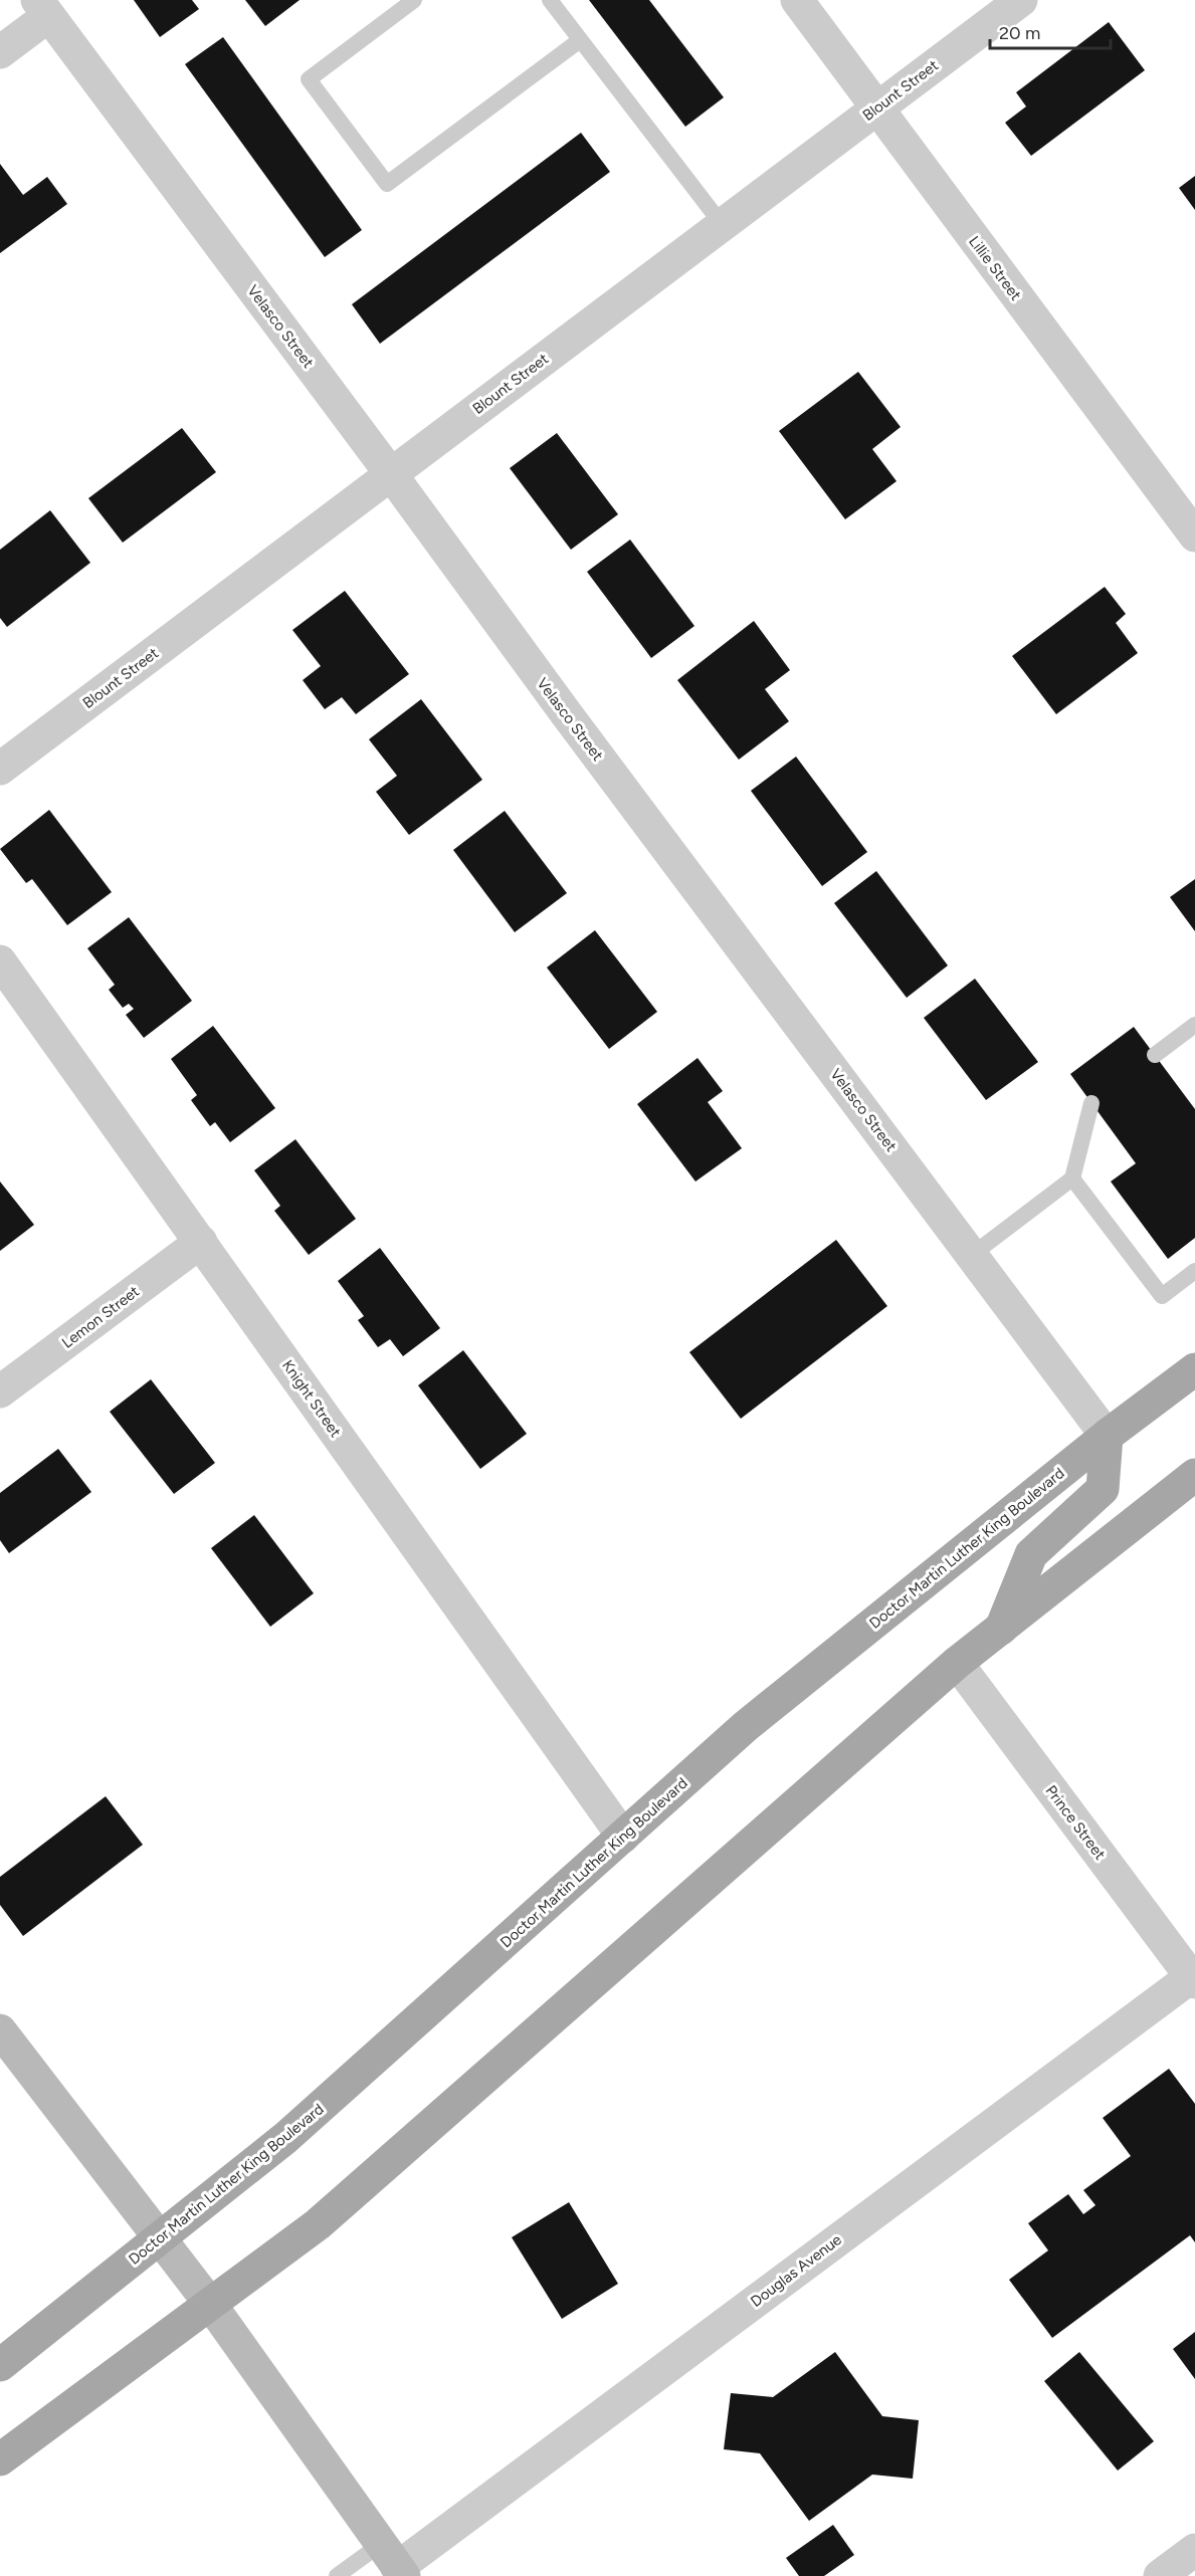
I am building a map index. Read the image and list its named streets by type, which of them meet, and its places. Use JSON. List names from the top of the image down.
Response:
{
  "streets": {
    "main road": ["Doctor Martin Luther King Boulevard"],
    "street": [
      "Blount Street",
      "Lillie Street",
      "Velasco Street",
      "Lemon Street",
      "Knight Street",
      "Prince Street",
      "Douglas Avenue"
    ]
  },
  "crossings": [
    ["Blount Street", "Lillie Street"],
    ["Blount Street", "Velasco Street"],
    ["Velasco Street", "Doctor Martin Luther King Boulevard"],
    ["Lemon Street", "Knight Street"],
    ["Knight Street", "Doctor Martin Luther King Boulevard"],
    ["Prince Street", "Douglas Avenue"]
  ],
  "scale_bar": "20 m"
}
